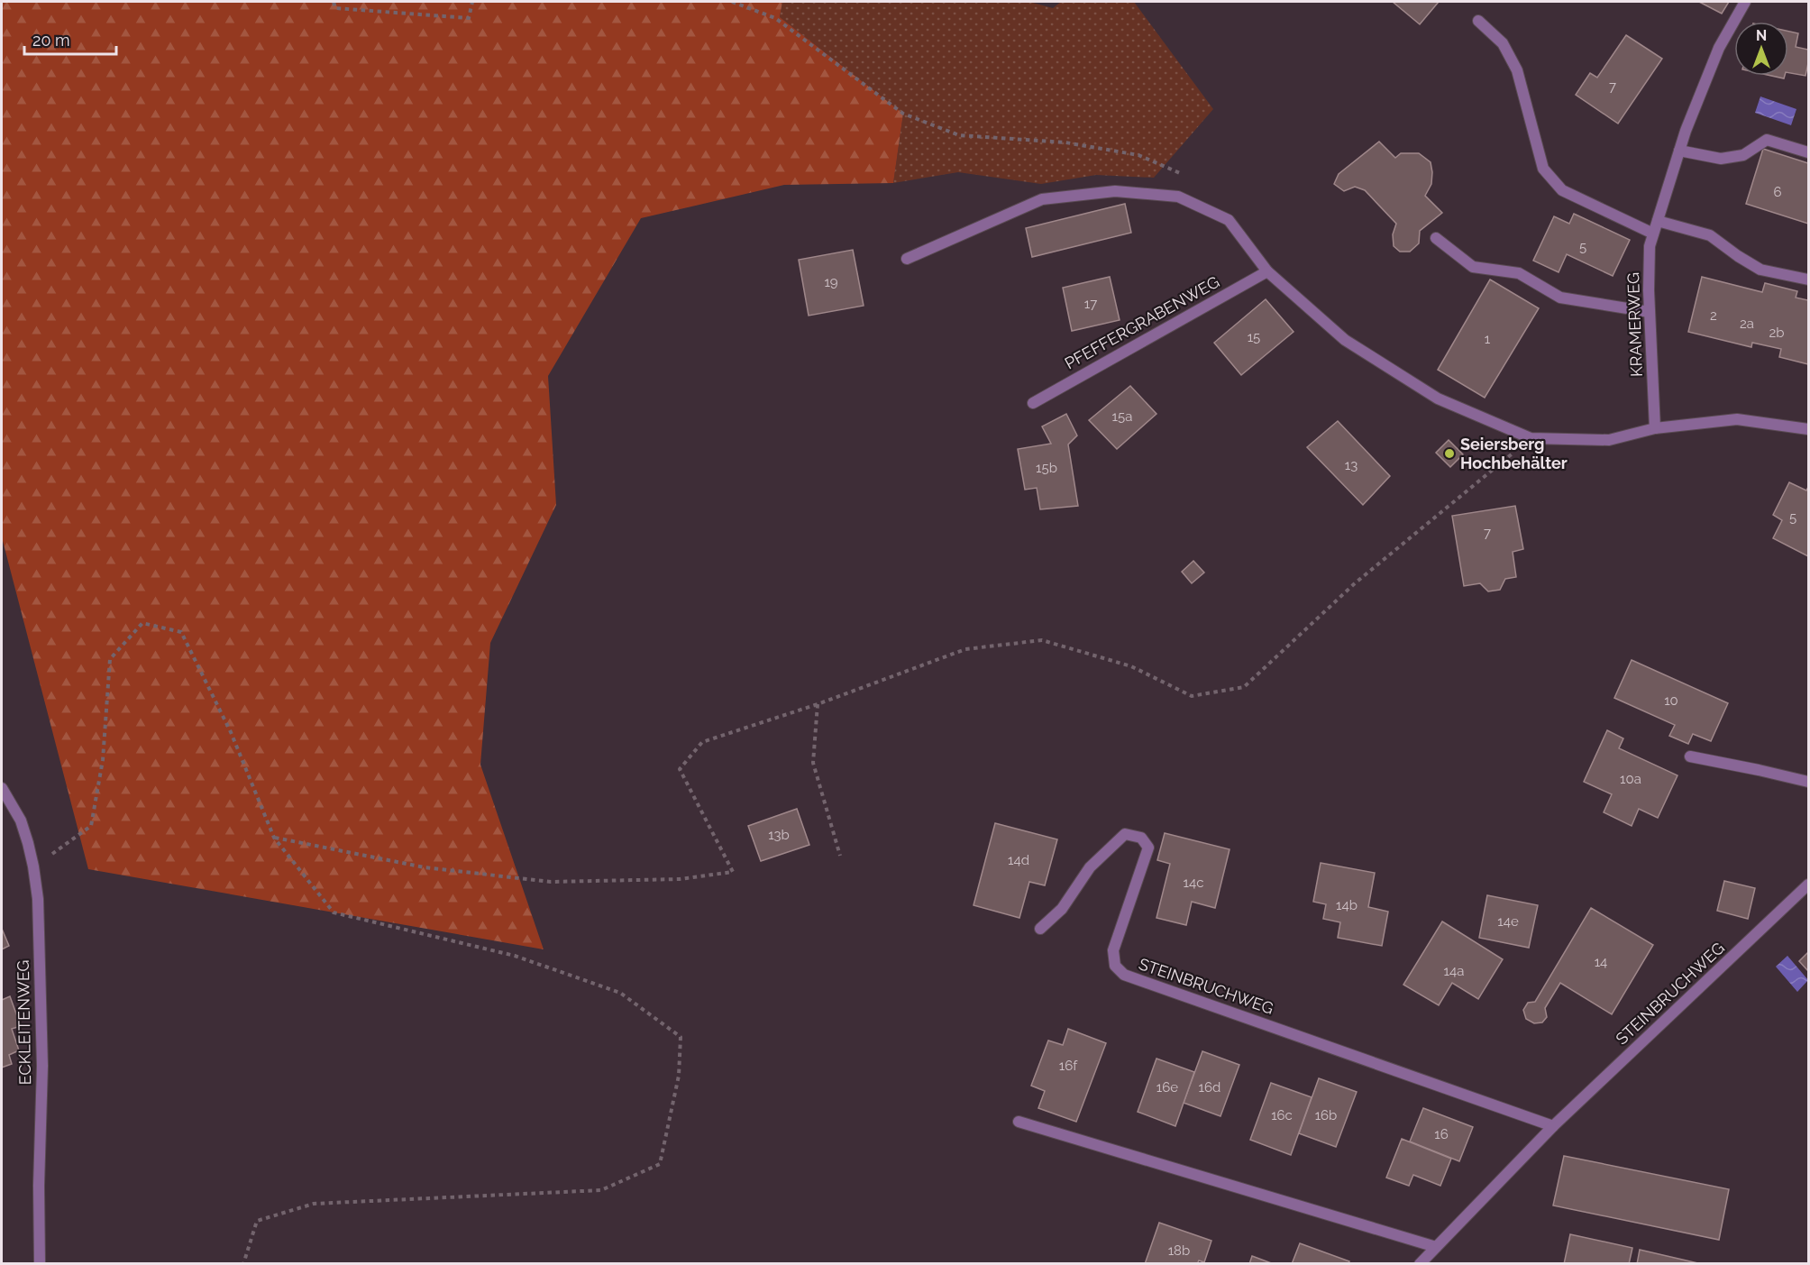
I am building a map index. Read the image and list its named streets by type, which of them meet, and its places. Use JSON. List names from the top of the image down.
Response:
{
  "streets": {
    "street": [
      "PFEFFERGRABENWEG",
      "KRAMERWEG",
      "STEINBRUCHWEG",
      "ECKLEITENWEG"
    ]
  },
  "places": ["Seiersberg Hochbehälter"],
  "house_numbers": [
    "7",
    "6",
    "5",
    "19",
    "17",
    "2",
    "2a",
    "2b",
    "15",
    "1",
    "15a",
    "13",
    "15b",
    "5",
    "7",
    "10",
    "10a",
    "13b",
    "14d",
    "14c",
    "14b",
    "14e",
    "14",
    "14a",
    "16f",
    "16e",
    "16d",
    "16c",
    "16b",
    "16",
    "18b"
  ],
  "scale_bar": "20 m",
  "north": "top"
}
